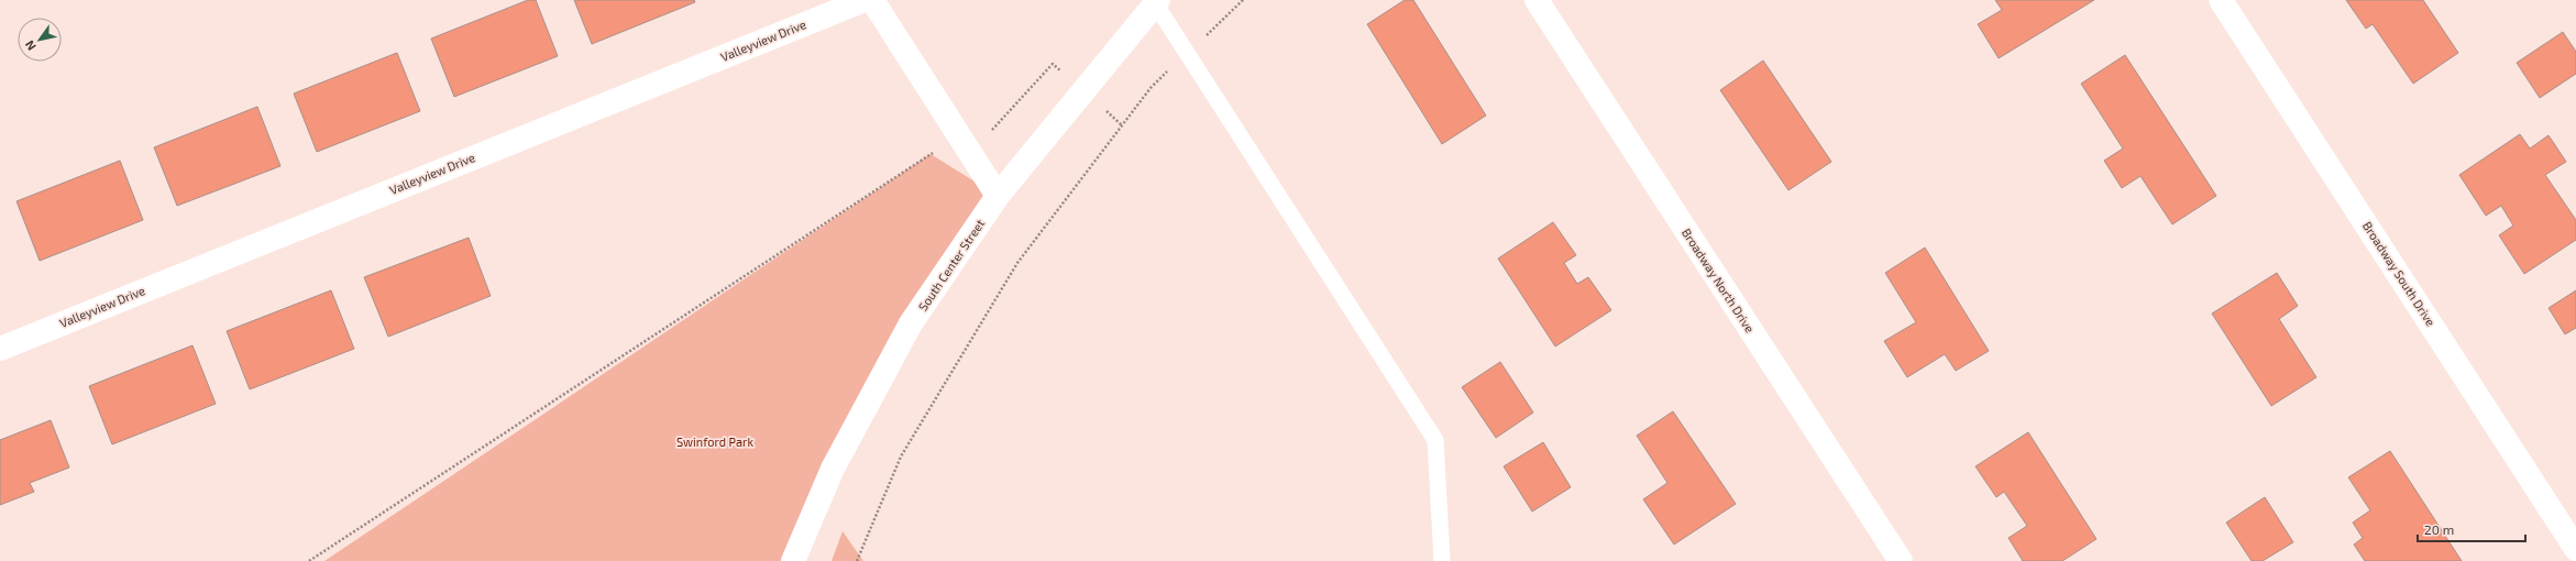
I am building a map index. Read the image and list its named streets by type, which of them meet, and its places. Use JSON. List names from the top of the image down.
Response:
{
  "streets": {
    "street": [
      "Valleyview Drive",
      "South Center Street",
      "Broadway South Drive",
      "Broadway North Drive"
    ]
  },
  "parks": ["Swinford Park"],
  "scale_bar": "20 m",
  "north": "bottom left"
}
